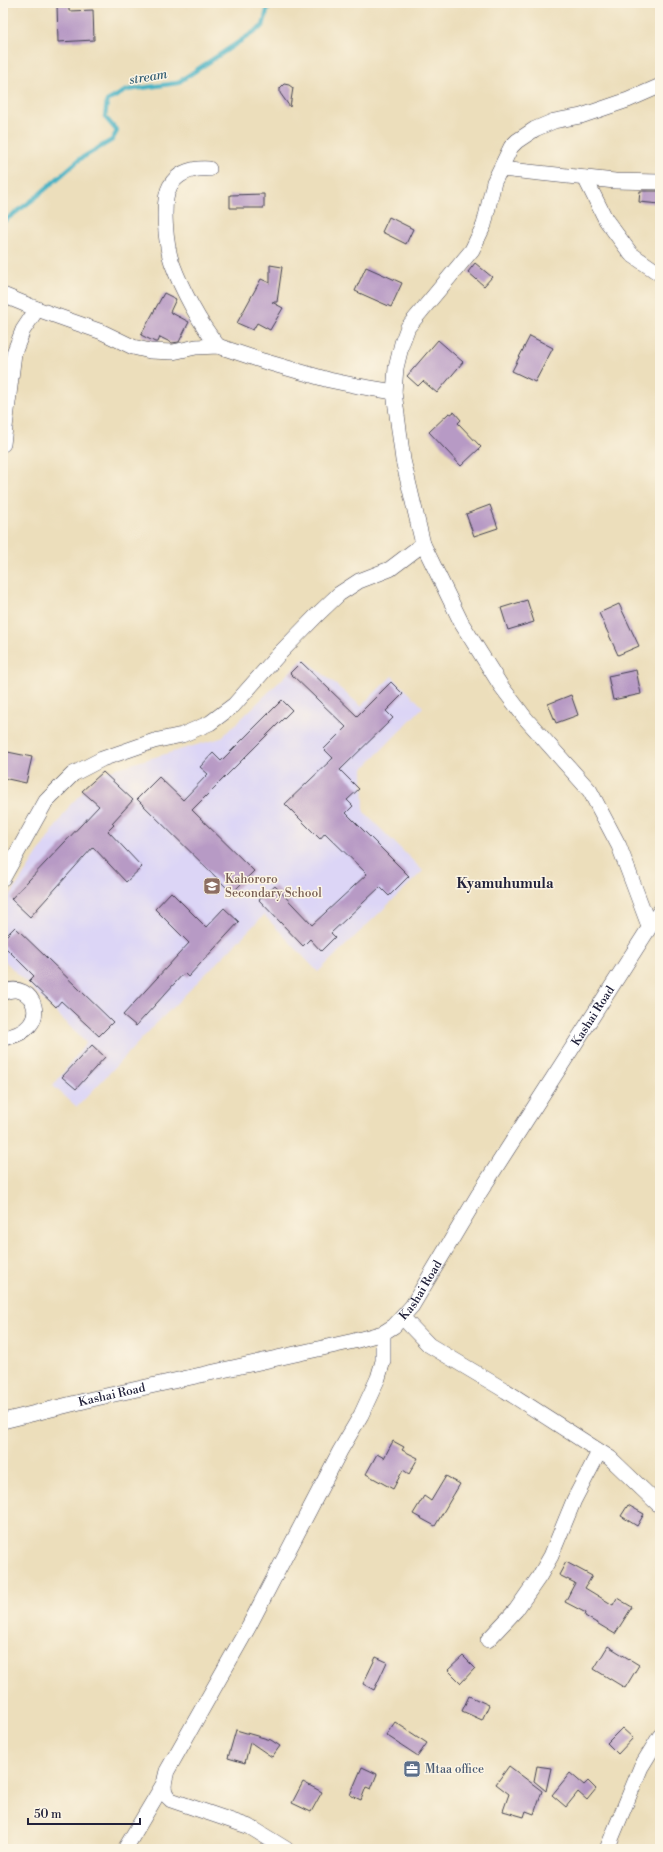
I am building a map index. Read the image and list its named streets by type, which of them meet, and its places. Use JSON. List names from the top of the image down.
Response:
{
  "streets": {
    "street": ["Kashai Road"]
  },
  "districts": ["Kyamuhumula"],
  "water": ["stream"],
  "places": {
    "school or university": ["Kahororo Secondary School"],
    "office": ["Mtaa office"]
  },
  "scale_bar": "50 m"
}
